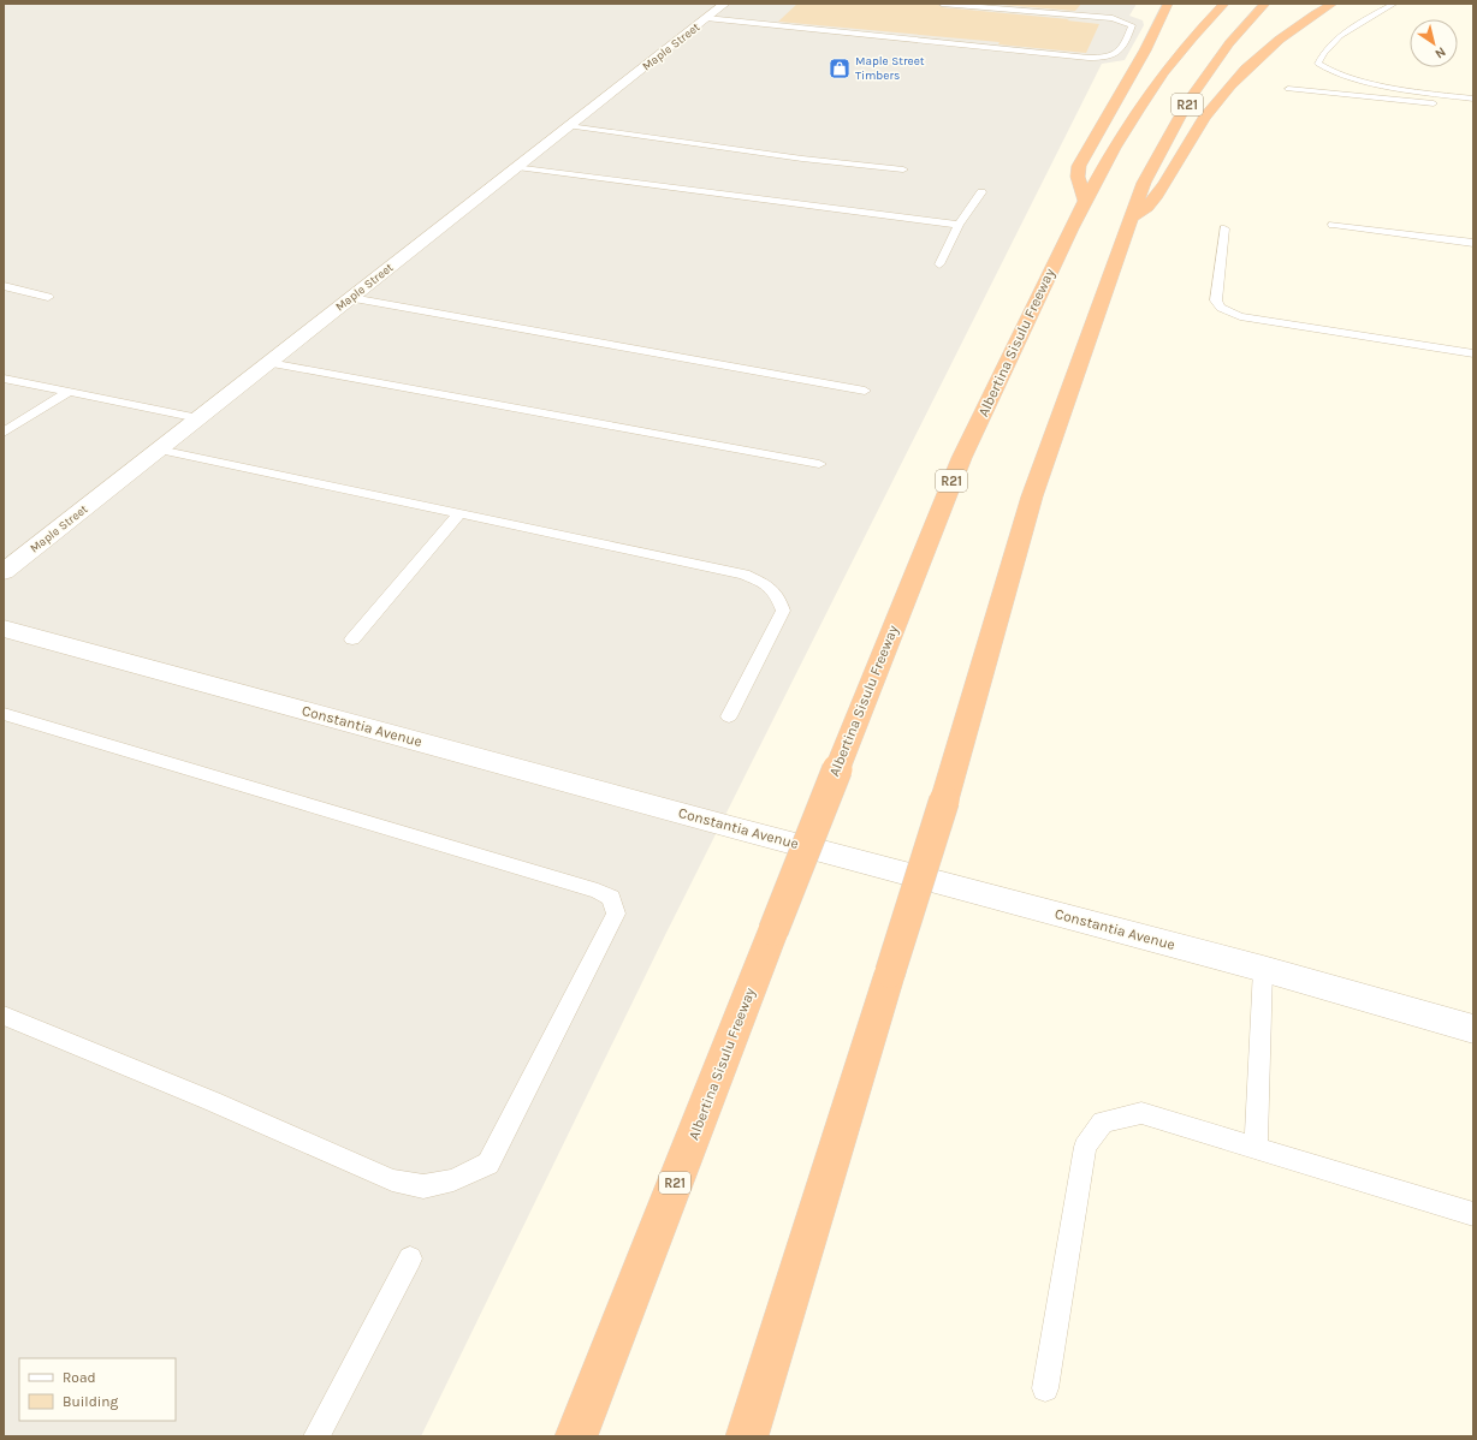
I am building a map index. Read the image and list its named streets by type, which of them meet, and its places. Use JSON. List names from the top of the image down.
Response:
{
  "streets": {
    "highway": ["R21", "Albertina Sisulu Freeway"],
    "street": ["Maple Street", "Constantia Avenue"]
  },
  "places": {
    "shop": ["Maple Street Timbers"]
  },
  "legend": ["Road", "Building"],
  "north": "bottom right"
}
